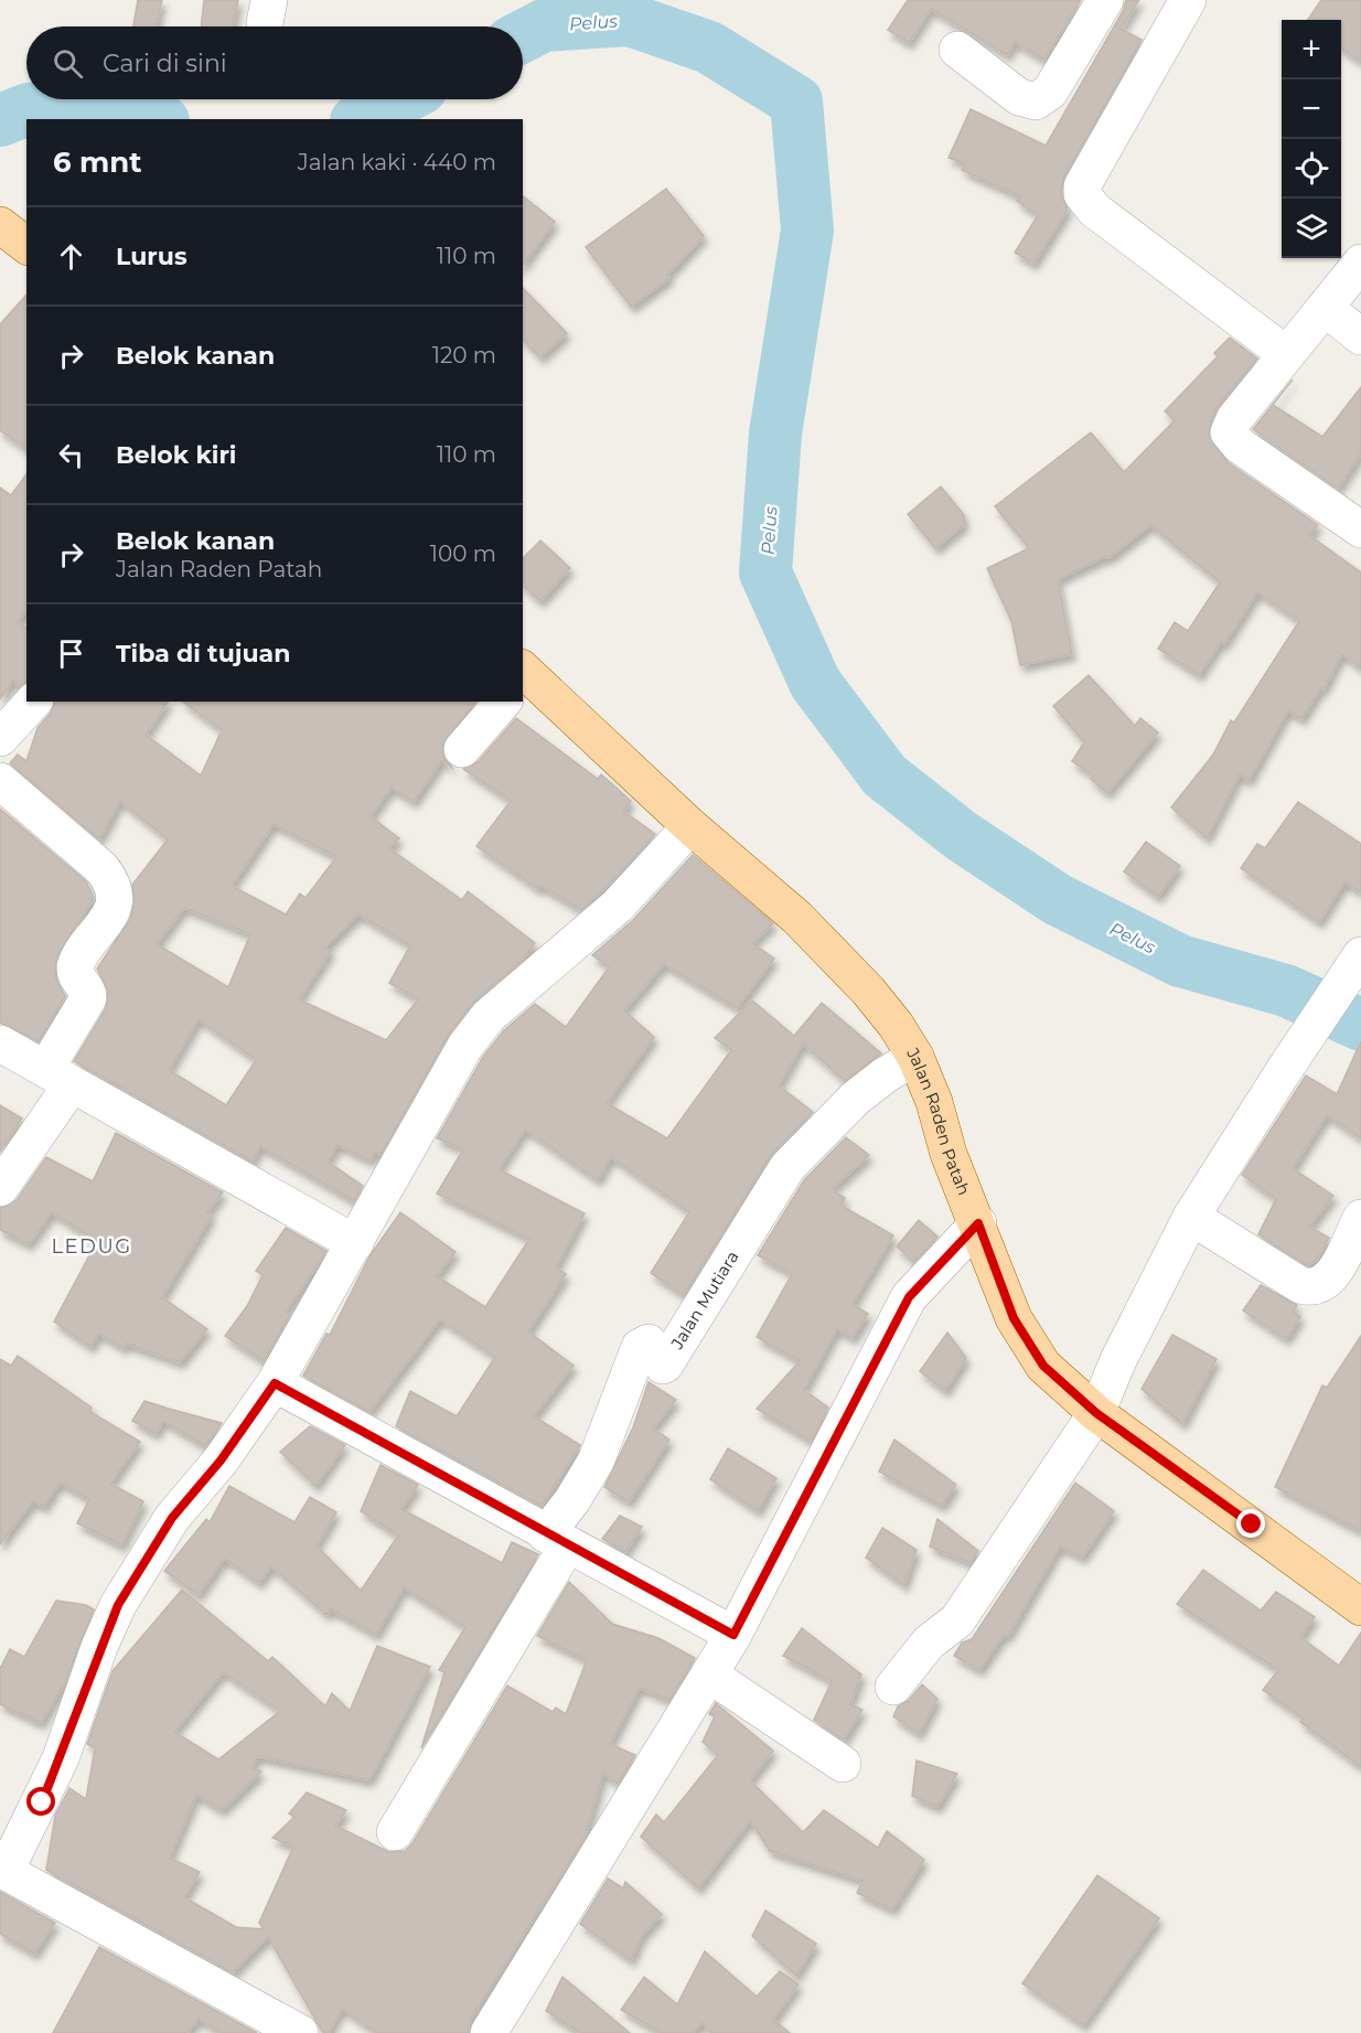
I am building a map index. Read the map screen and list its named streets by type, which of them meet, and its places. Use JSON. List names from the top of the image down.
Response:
{
  "streets": {
    "main road": ["Jalan Raden Patah"],
    "street": ["Jalan Mutiara"]
  },
  "crossings": [
    ["Jalan Raden Patah", "Jalan Mutiara"]
  ],
  "districts": ["LEDUG"],
  "water": ["Pelus"],
  "page": {
    "map_buttons": ["+", "−"],
    "search": "Cari di sini",
    "heading": ["6 mnt", "Jalan kaki · 440 m"],
    "list": [
      ["Lurus", "110 m"],
      ["Belok kanan", "120 m"],
      ["Belok kiri", "110 m"],
      ["Belok kanan", "Jalan Raden Patah", "100 m"],
      "Tiba di tujuan"
    ]
  }
}
